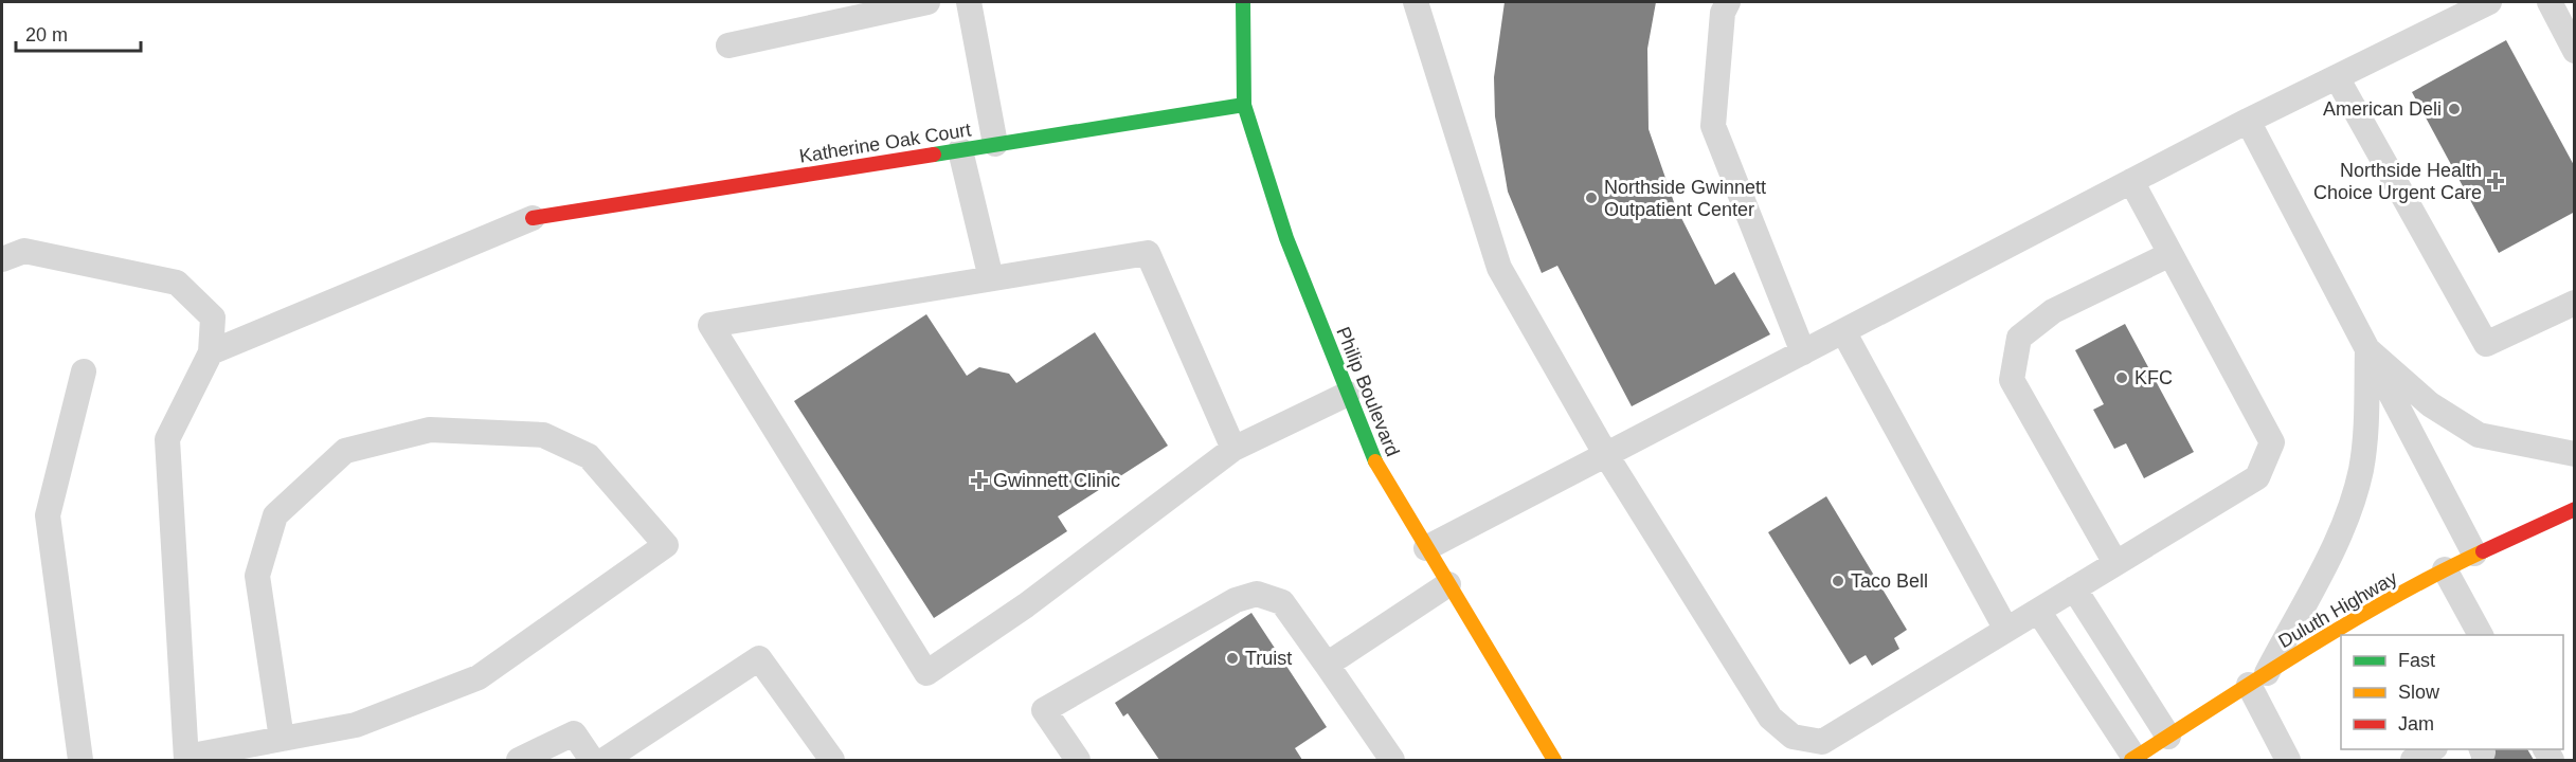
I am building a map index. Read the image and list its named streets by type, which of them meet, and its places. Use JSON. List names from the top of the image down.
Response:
{
  "streets": {
    "street": ["Katherine Oak Court", "Philip Boulevard", "Duluth Highway"]
  },
  "crossings": [
    ["Katherine Oak Court", "Philip Boulevard"]
  ],
  "places": {
    "other": [
      "American Deli",
      "Northside Gwinnett Outpatient Center",
      "KFC",
      "Taco Bell",
      "Truist"
    ],
    "health": ["Northside Health Choice Urgent Care", "Gwinnett Clinic"]
  },
  "legend": ["Fast", "Slow", "Jam"],
  "scale_bar": "20 m"
}
